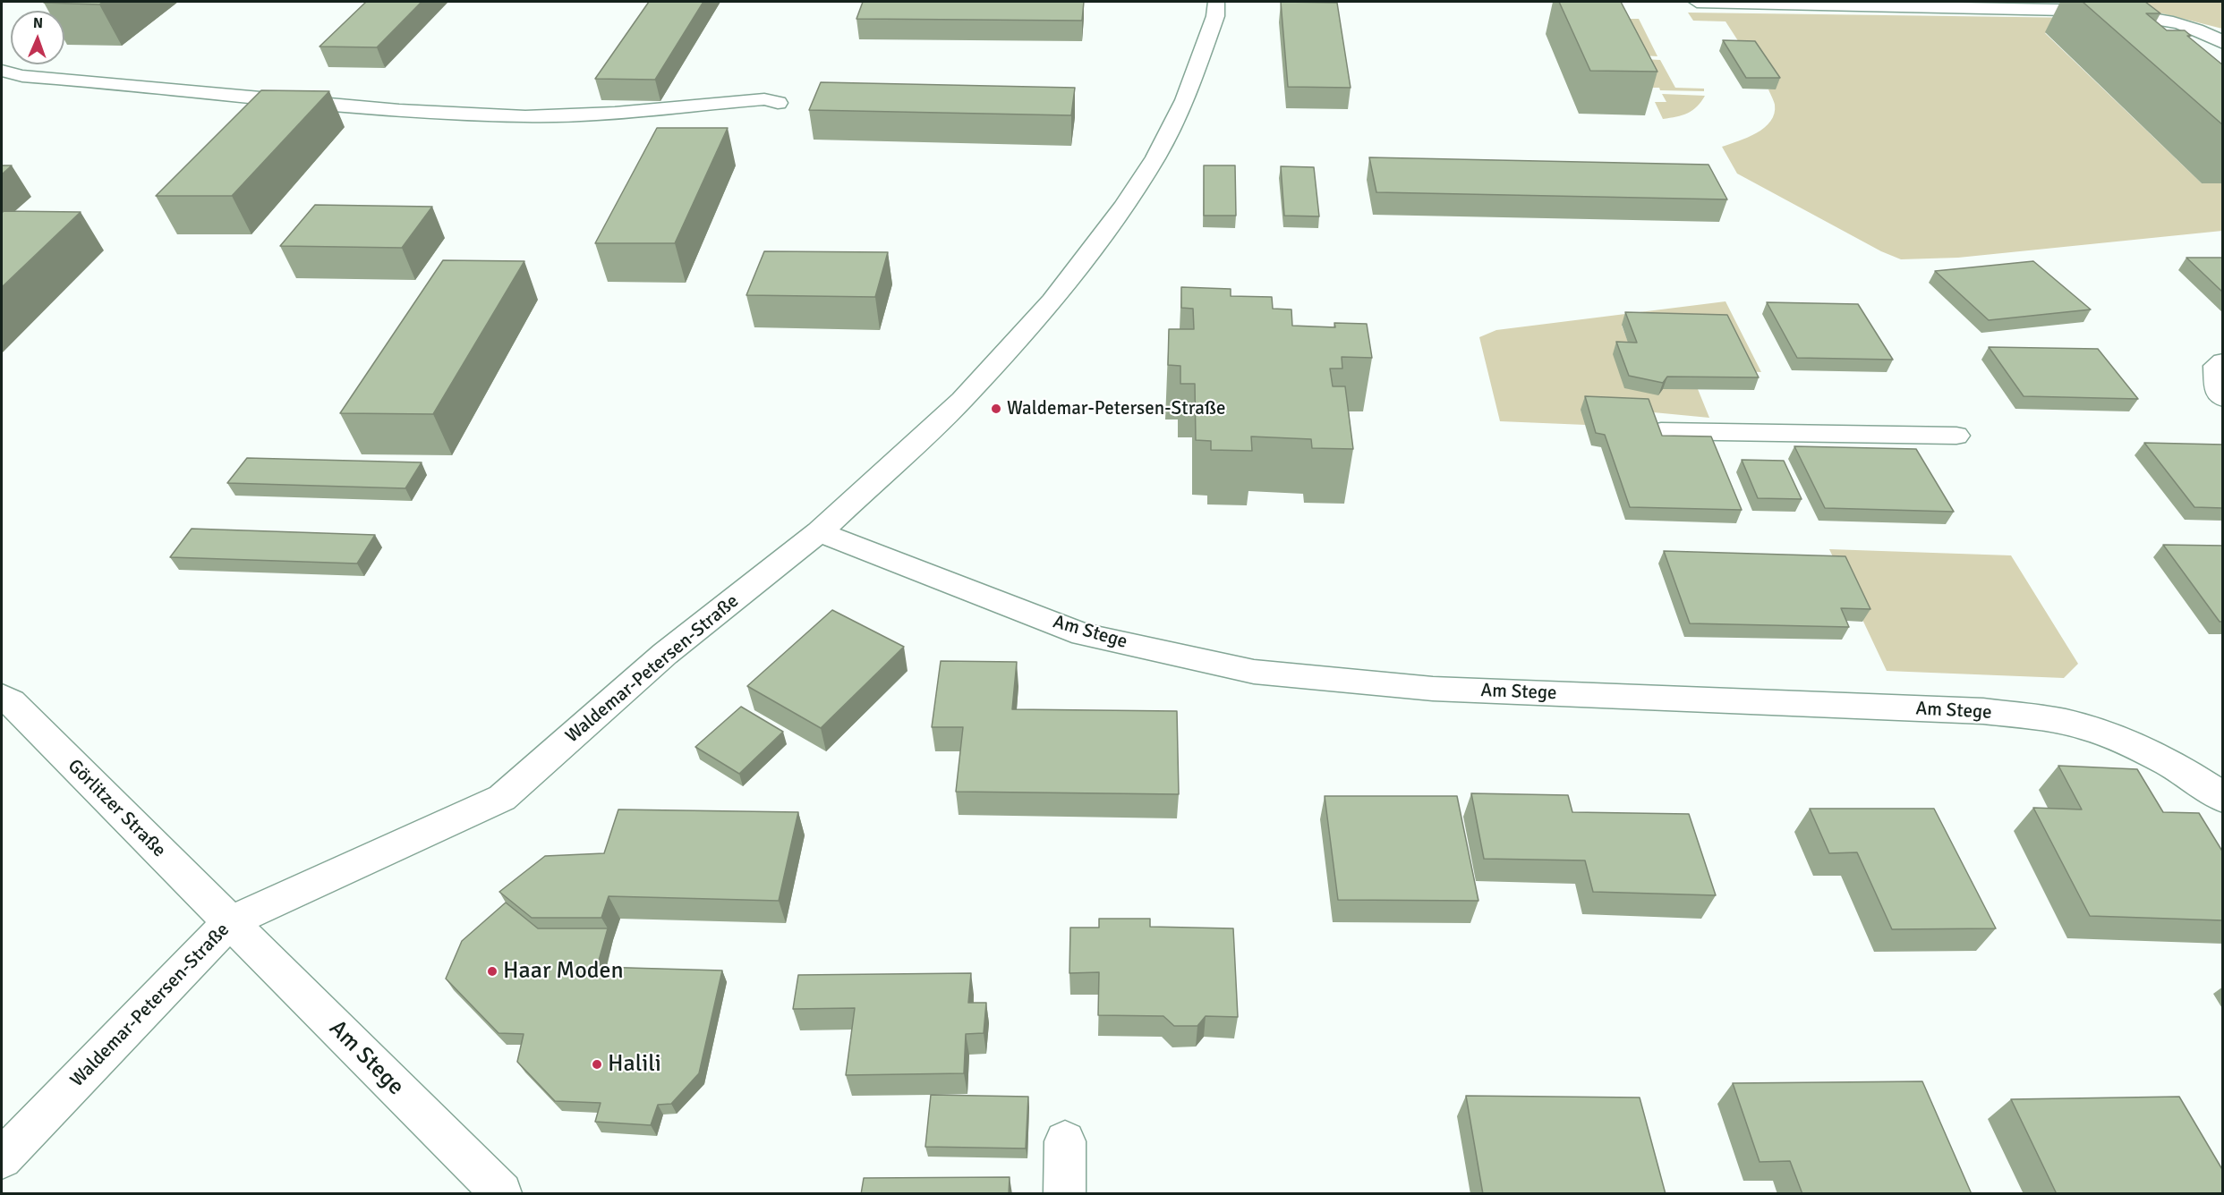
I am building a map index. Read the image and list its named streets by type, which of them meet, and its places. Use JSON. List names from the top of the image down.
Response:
{
  "streets": {
    "street": ["Am Stege", "Waldemar-Petersen-Straße", "Görlitzer Straße"]
  },
  "crossings": [
    ["Am Stege", "Waldemar-Petersen-Straße"],
    ["Am Stege", "Görlitzer Straße"],
    ["Waldemar-Petersen-Straße", "Görlitzer Straße"]
  ],
  "places": ["Waldemar-Petersen-Straße", "Haar Moden", "Halili"],
  "north": "top"
}
